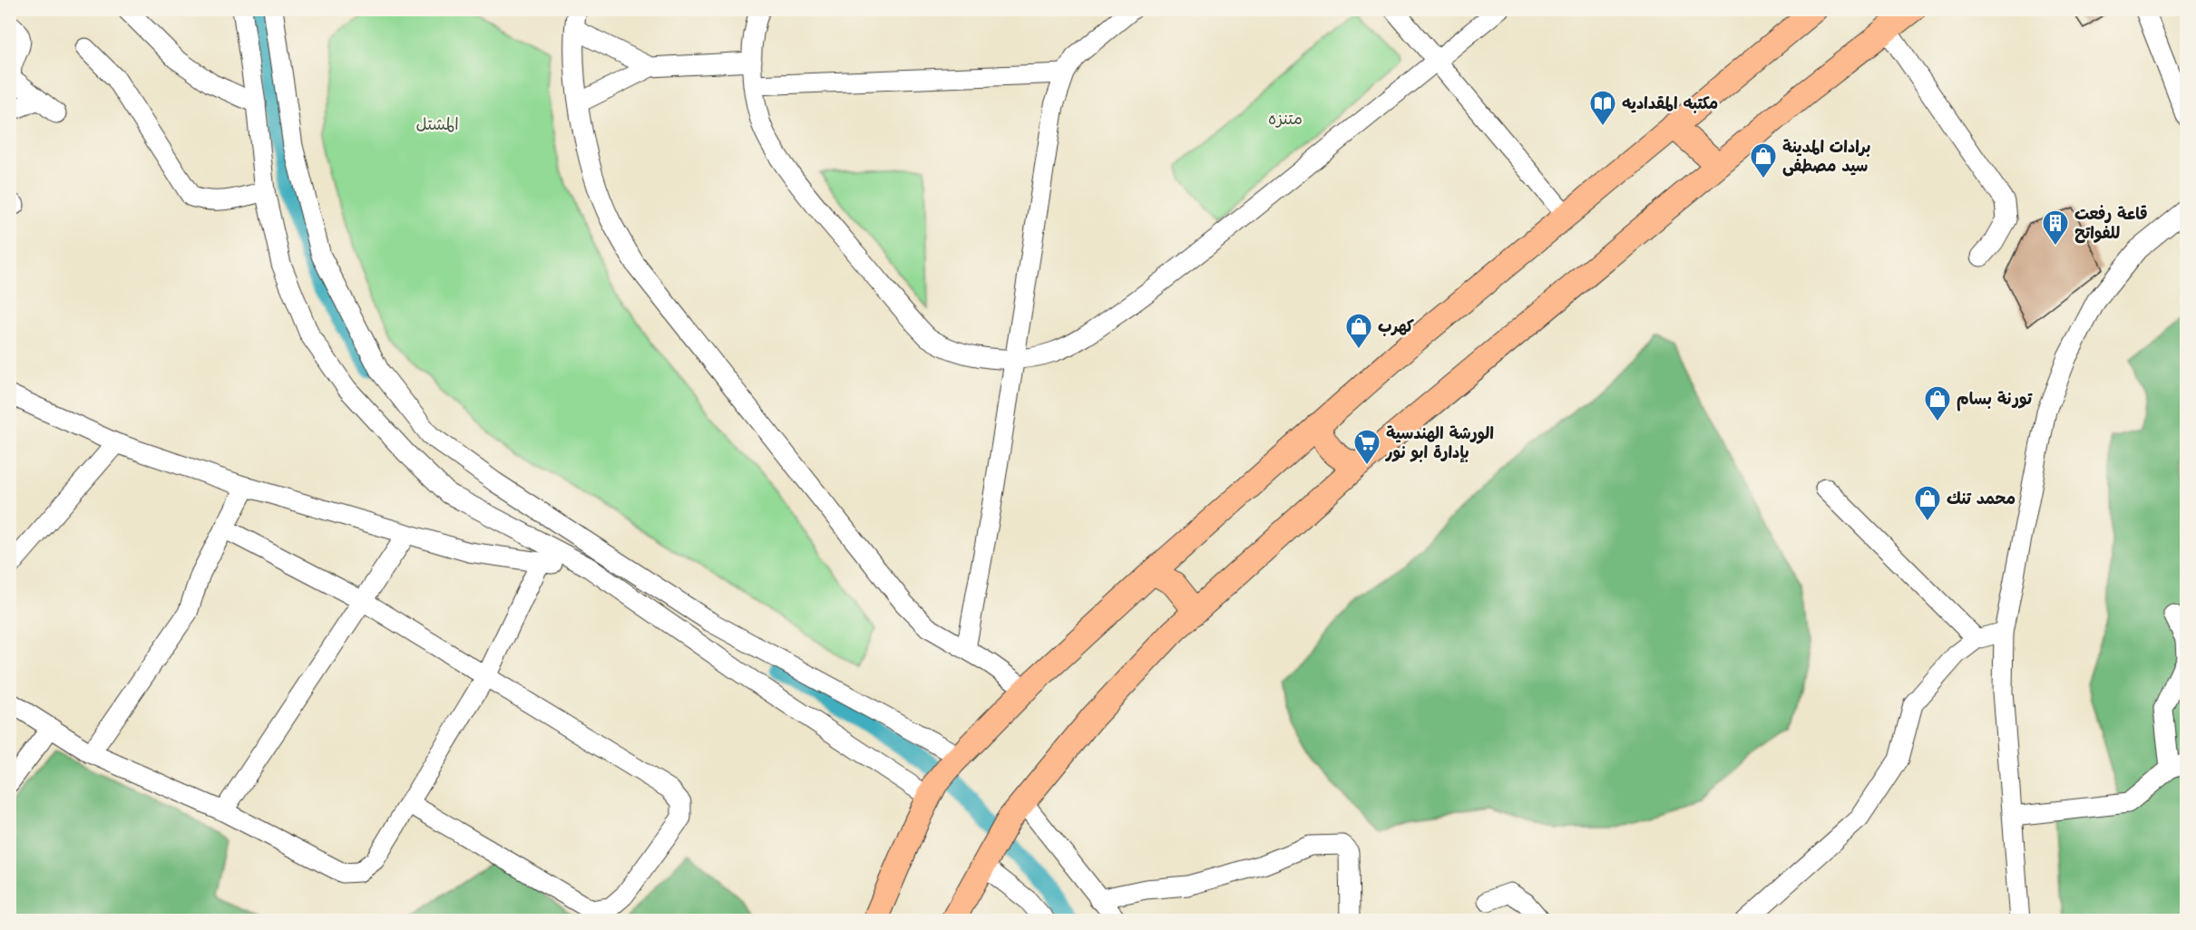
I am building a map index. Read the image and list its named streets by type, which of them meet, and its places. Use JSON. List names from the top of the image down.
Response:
{
  "parks": ["متنزه", "المشتل"],
  "places": {
    "library": ["مكتبه المقداديه"],
    "shop": [
      "برادات المدينة سيد مصطفى",
      "كهرب",
      "تورنة بسام",
      "محمد تنك"
    ],
    "building": ["قاعة رفعت للفواتح"],
    "supermarket": ["الورشة الهندسية بإدارة ابو نور"]
  }
}
